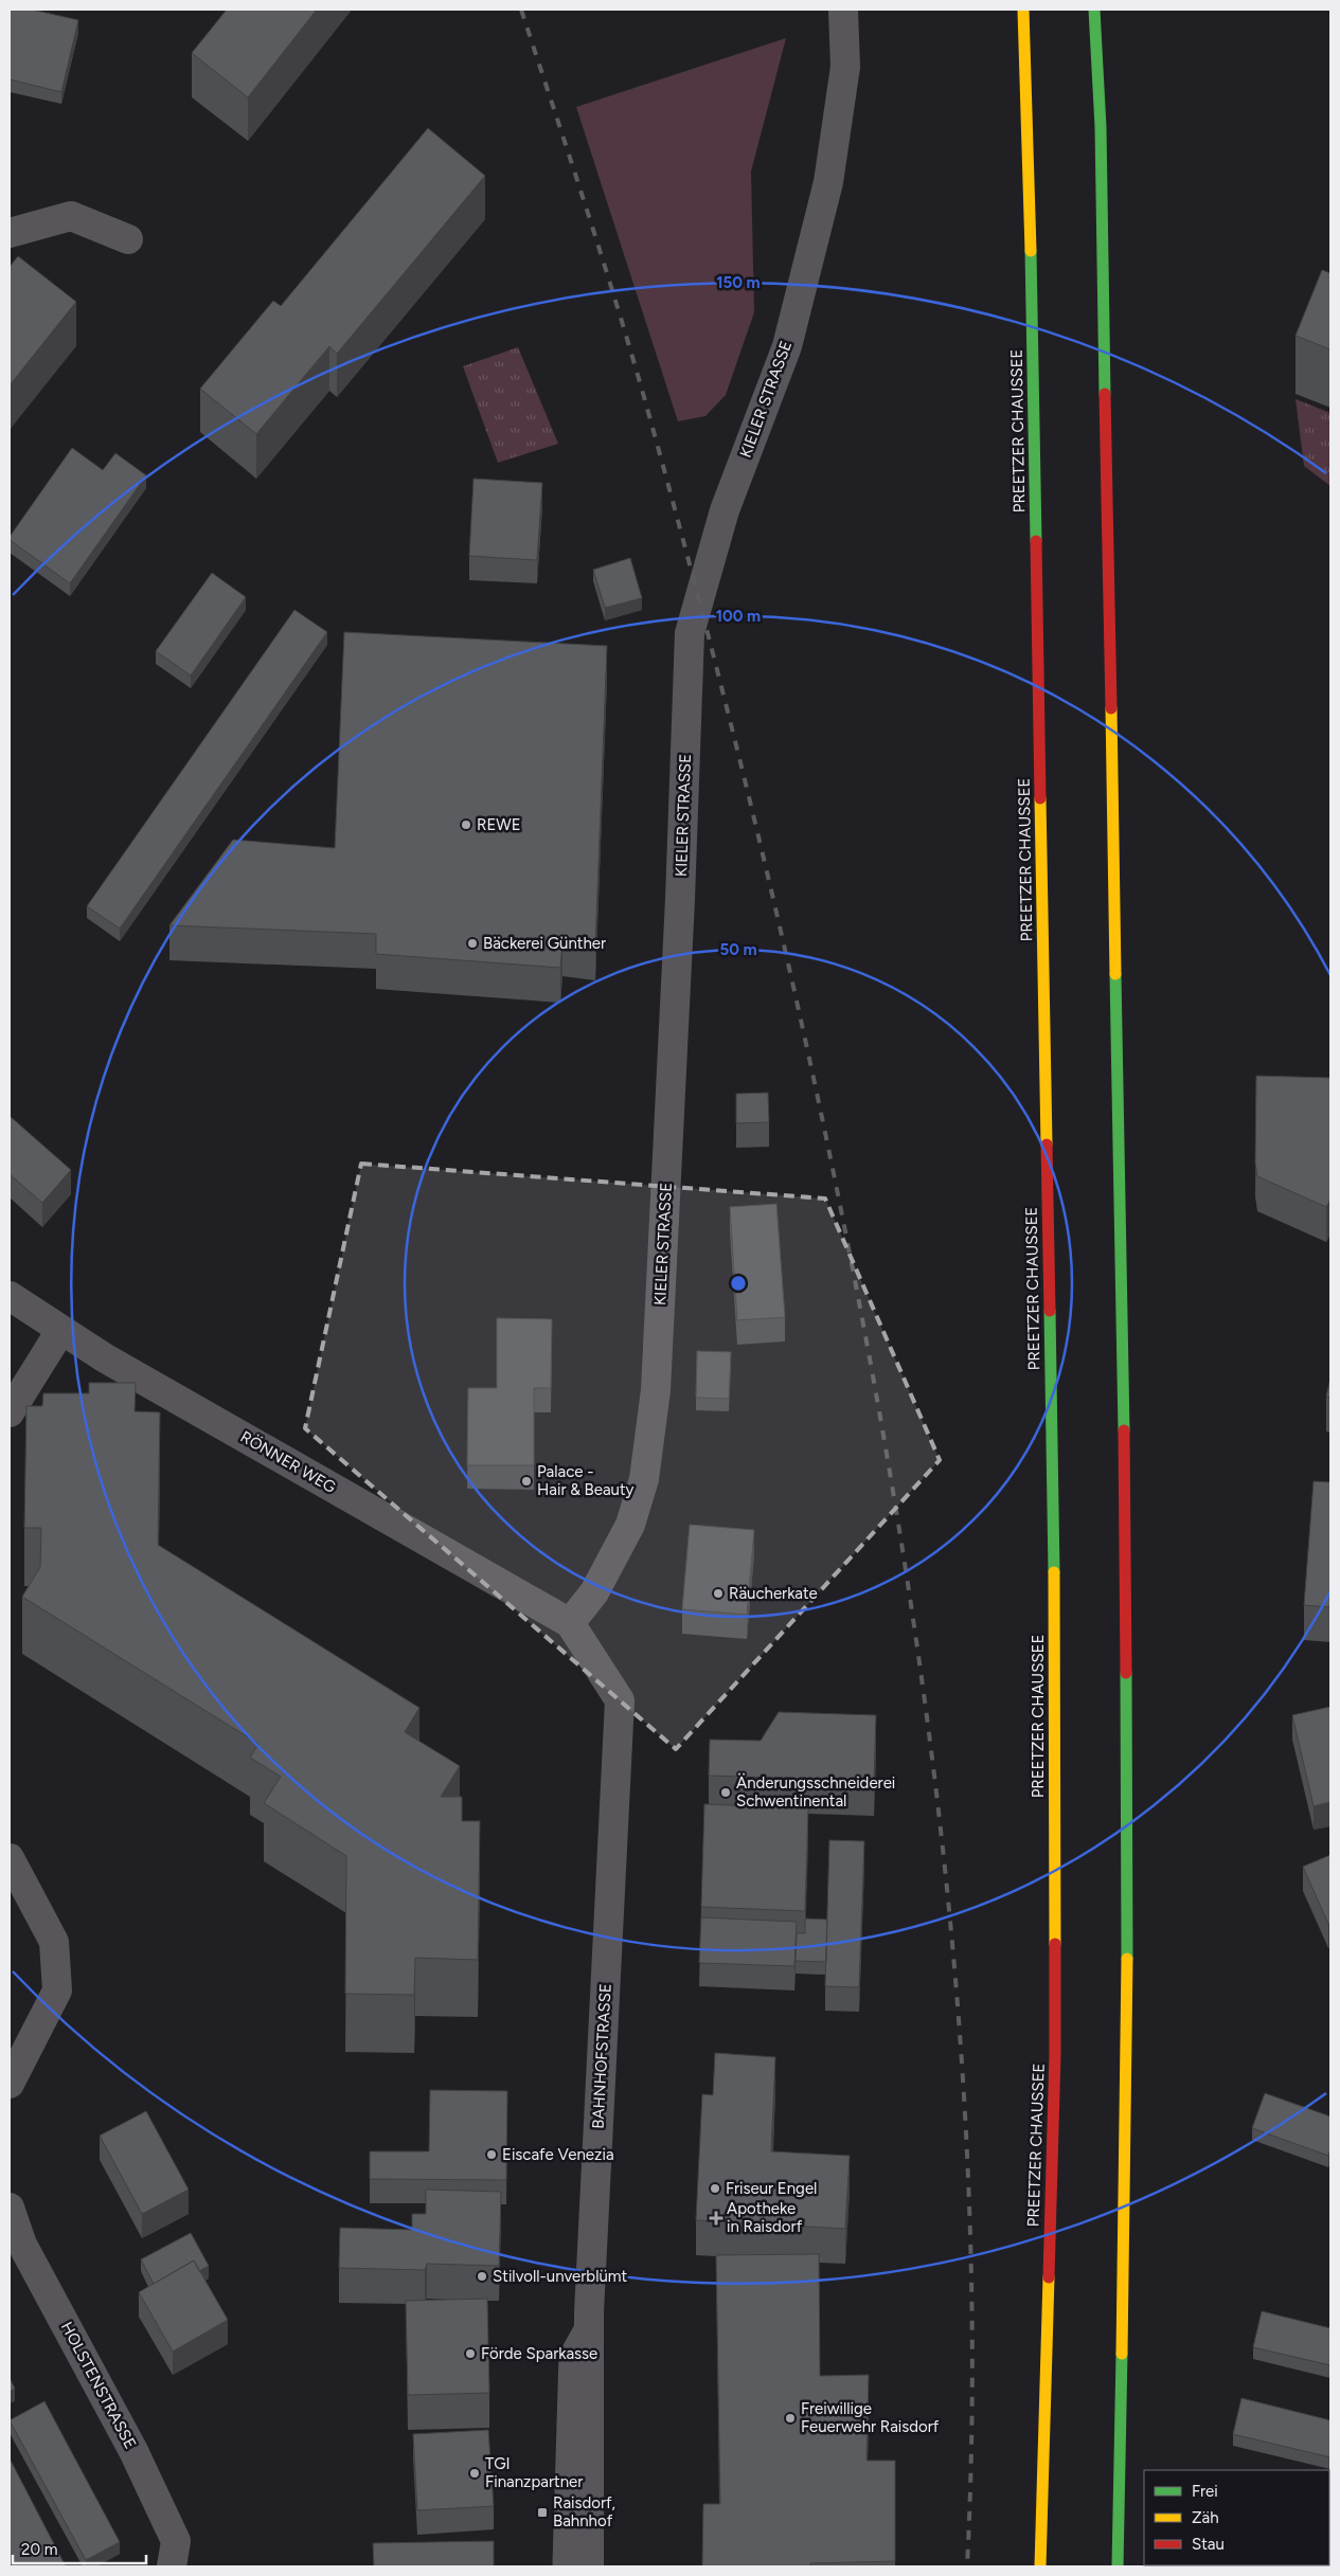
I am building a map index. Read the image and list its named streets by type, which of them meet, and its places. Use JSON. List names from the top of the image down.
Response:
{
  "streets": {
    "highway": ["PREETZER CHAUSSEE"],
    "street": [
      "KIELER STRASSE",
      "RÖNNER WEG",
      "BAHNHOFSTRASSE",
      "HOLSTENSTRASSE"
    ]
  },
  "crossings": [
    ["KIELER STRASSE", "RÖNNER WEG"],
    ["KIELER STRASSE", "BAHNHOFSTRASSE"],
    ["RÖNNER WEG", "BAHNHOFSTRASSE"]
  ],
  "places": {
    "other": [
      "REWE",
      "Bäckerei Günther",
      "Palace - Hair & Beauty",
      "Räucherkate",
      "Änderungsschneiderei Schwentinental",
      "Eiscafe Venezia",
      "Friseur Engel",
      "Stilvoll-unverblümt",
      "Förde Sparkasse",
      "Freiwillige Feuerwehr Raisdorf",
      "TGI Finanzpartner"
    ],
    "health": ["Apotheke in Raisdorf"],
    "transit": ["Raisdorf, Bahnhof"]
  },
  "legend": ["Frei", "Zäh", "Stau"],
  "scale_bar": "20 m",
  "rings": ["150 m", "100 m", "50 m"]
}
